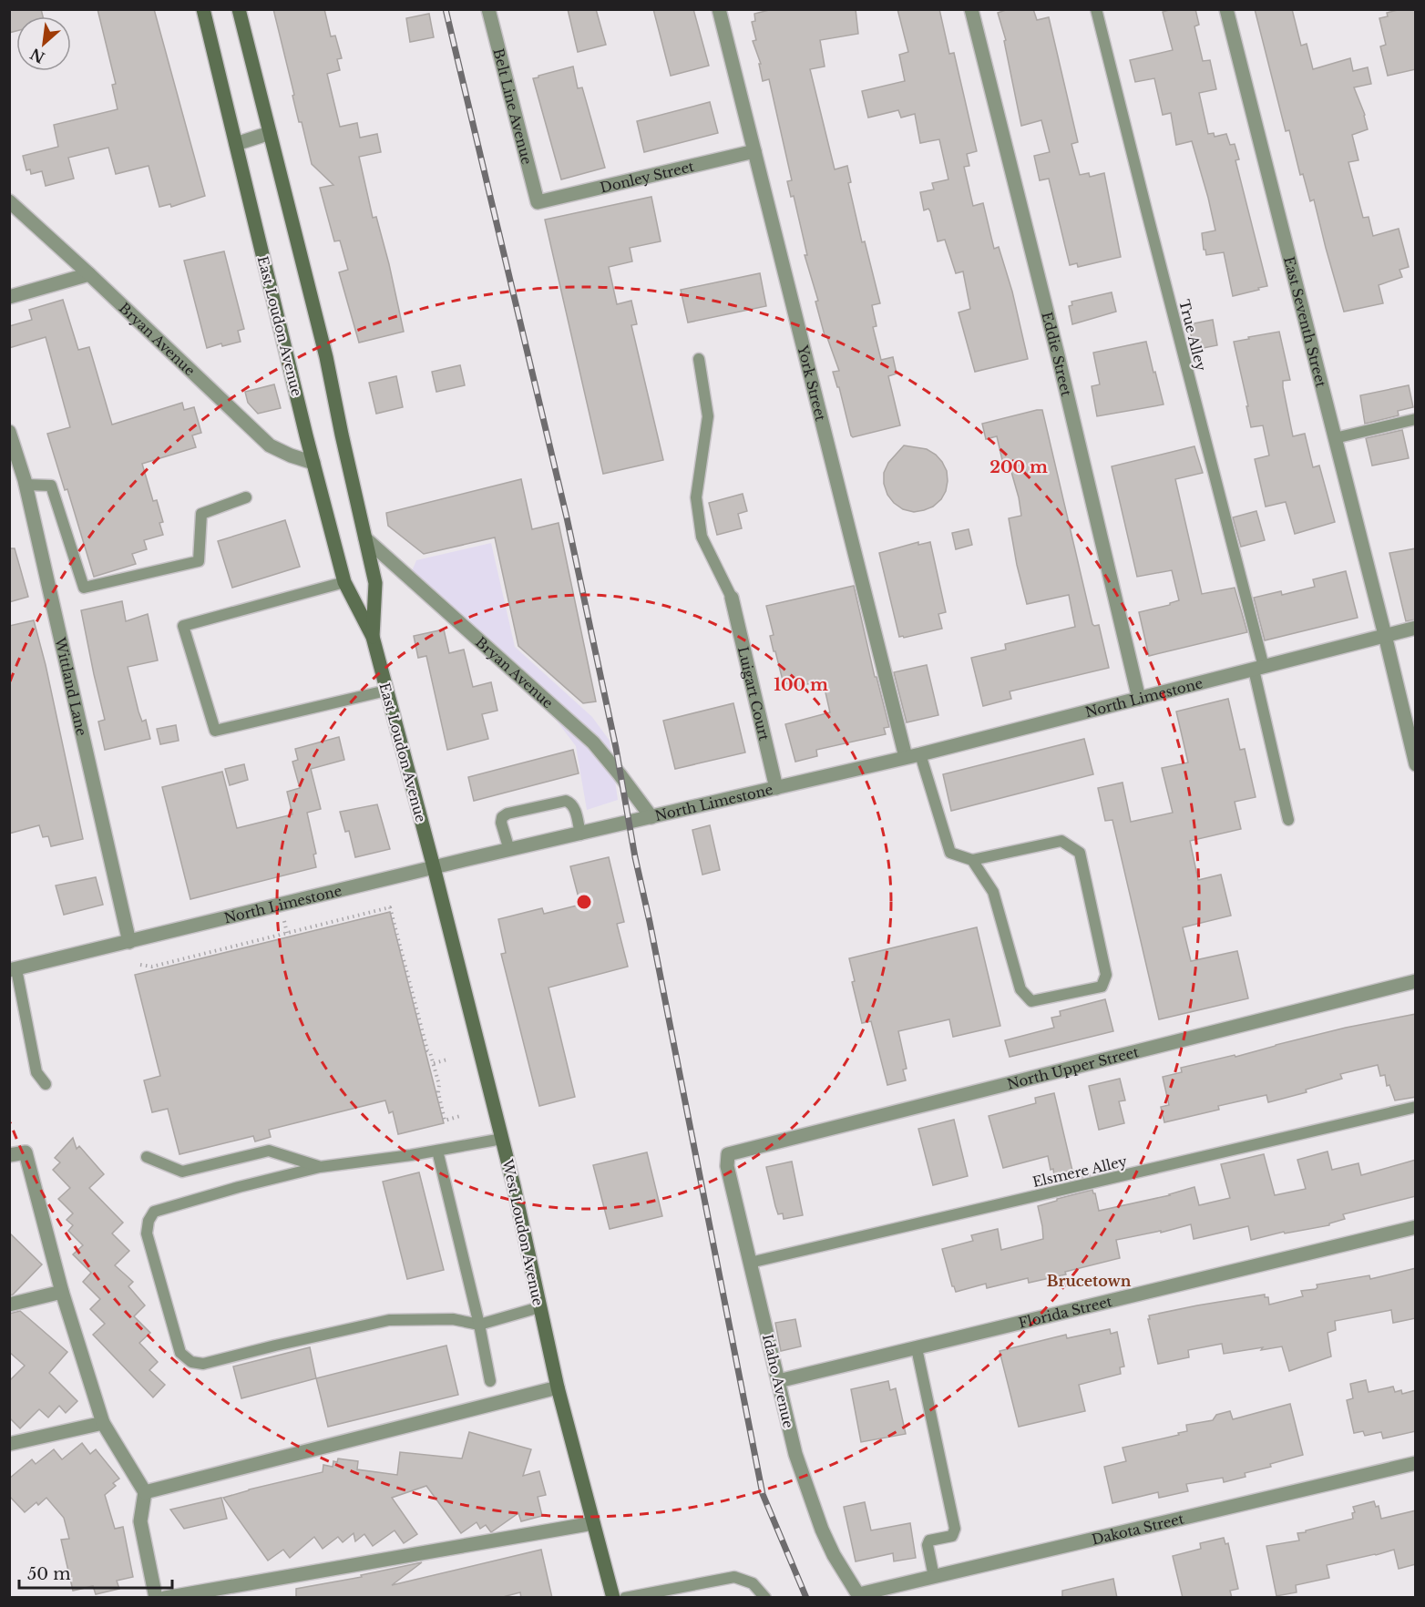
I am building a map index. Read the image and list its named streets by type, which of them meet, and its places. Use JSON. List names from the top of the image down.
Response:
{
  "streets": {
    "main road": ["East Loudon Avenue", "West Loudon Avenue"],
    "street": [
      "Belt Line Avenue",
      "Donley Street",
      "East Seventh Street",
      "Bryan Avenue",
      "Eddie Street",
      "York Street",
      "Wittland Lane",
      "Luigart Court",
      "North Limestone",
      "North Upper Street",
      "Florida Street",
      "Idaho Avenue",
      "Dakota Street"
    ],
    "lane": ["True Alley", "Elsmere Alley"]
  },
  "crossings": [
    ["Belt Line Avenue", "Donley Street"],
    ["Donley Street", "York Street"],
    ["East Seventh Street", "North Limestone"],
    ["East Loudon Avenue", "Bryan Avenue"],
    ["East Loudon Avenue", "North Limestone"],
    ["East Loudon Avenue", "West Loudon Avenue"],
    ["True Alley", "North Limestone"],
    ["Bryan Avenue", "North Limestone"],
    ["Eddie Street", "North Limestone"],
    ["York Street", "North Limestone"],
    ["Wittland Lane", "North Limestone"],
    ["Luigart Court", "North Limestone"],
    ["North Limestone", "West Loudon Avenue"],
    ["North Upper Street", "Idaho Avenue"],
    ["Elsmere Alley", "Idaho Avenue"],
    ["Florida Street", "Idaho Avenue"],
    ["Idaho Avenue", "Dakota Street"]
  ],
  "districts": ["Brucetown"],
  "scale_bar": "50 m",
  "north": "bottom left",
  "rings": ["200 m", "100 m"]
}
